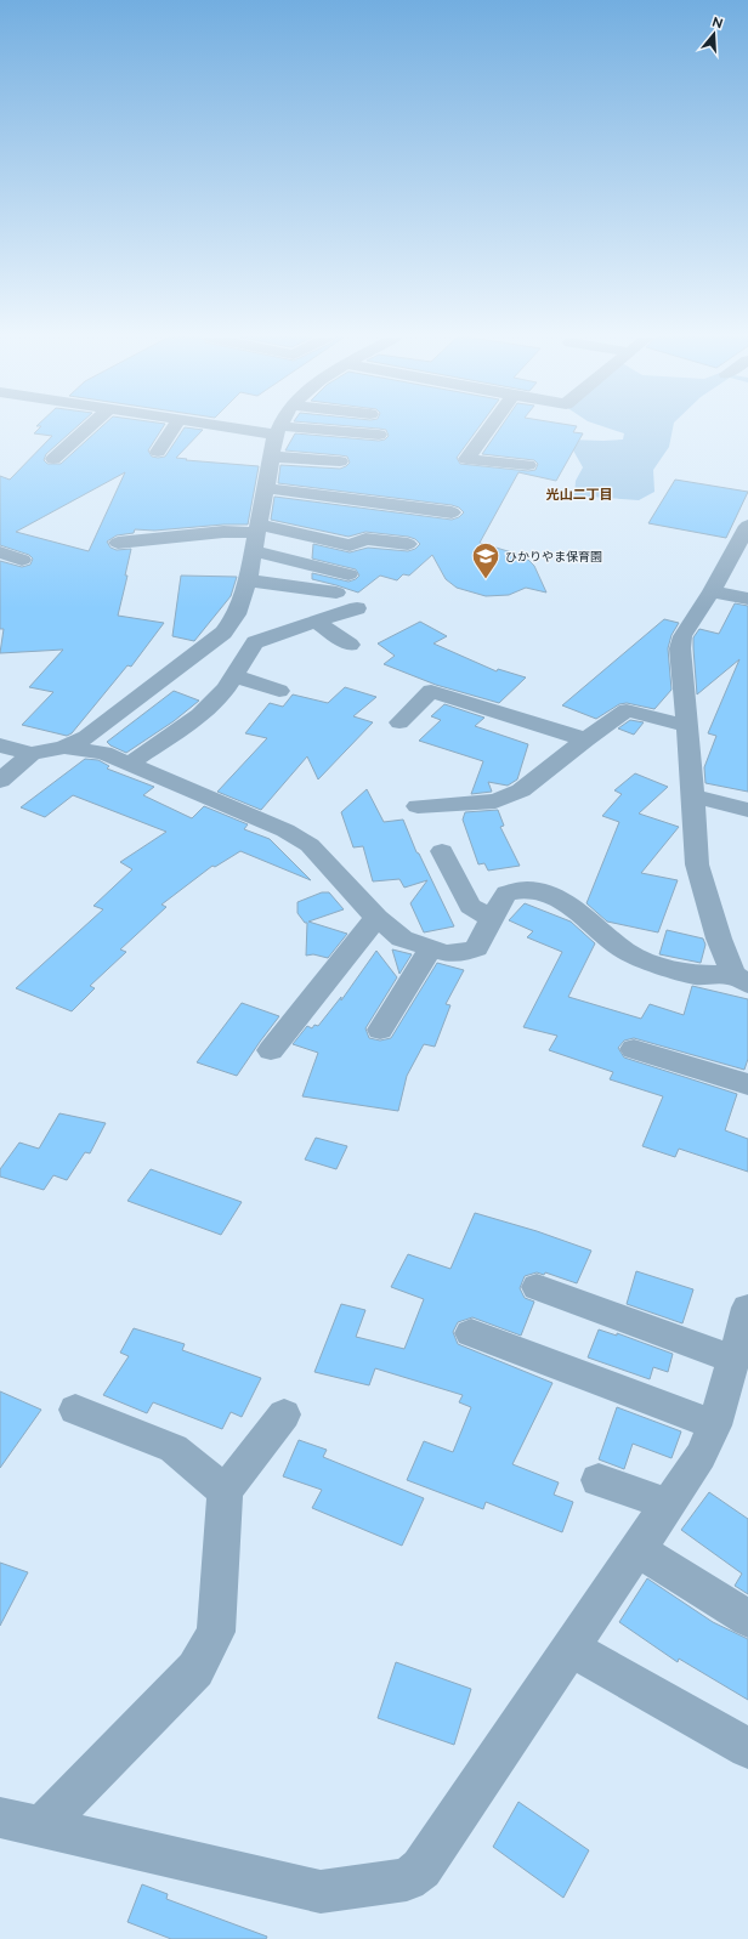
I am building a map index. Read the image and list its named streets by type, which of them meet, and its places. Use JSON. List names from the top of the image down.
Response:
{
  "districts": ["光山二丁目"],
  "places": {
    "school or university": ["ひかりやま保育園"]
  },
  "north": "top"
}
